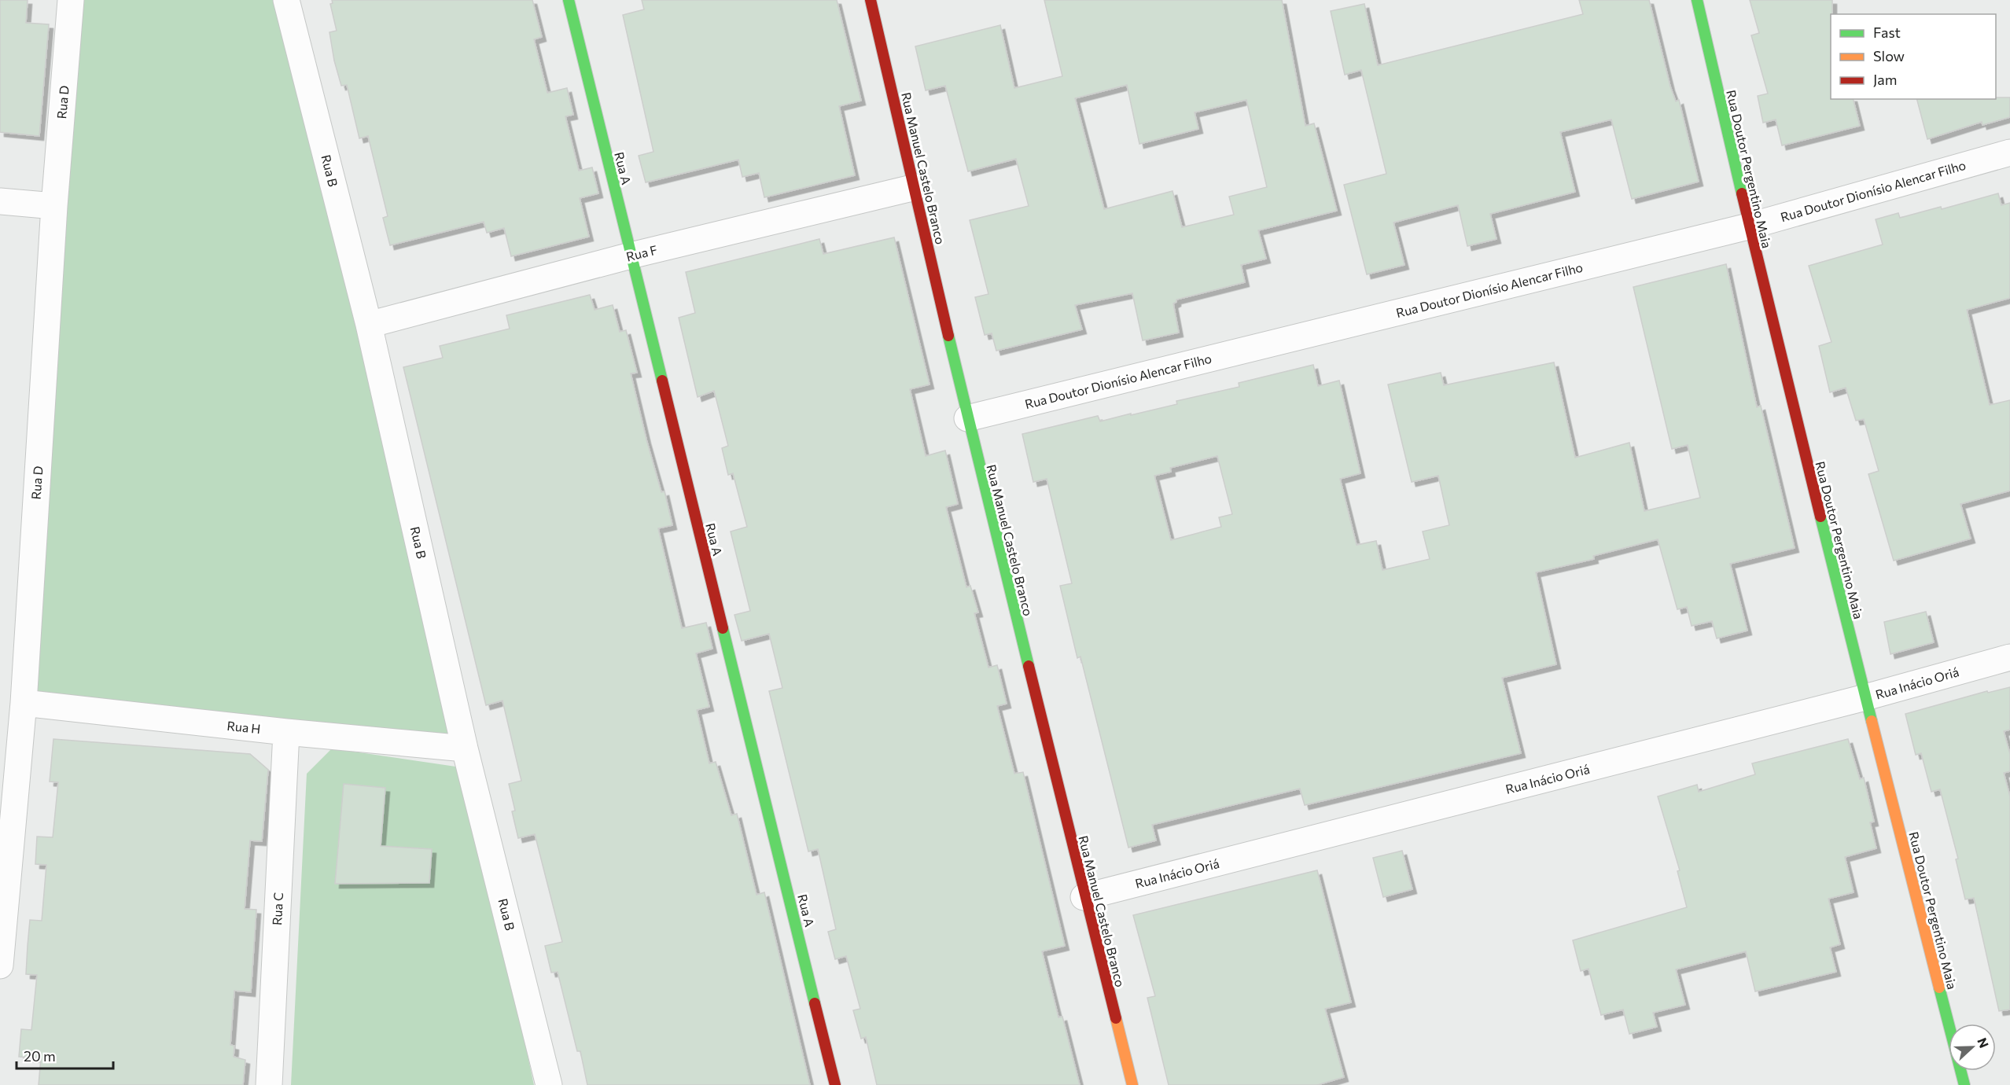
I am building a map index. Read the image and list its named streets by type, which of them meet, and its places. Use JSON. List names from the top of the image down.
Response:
{
  "streets": {
    "street": [
      "Rua D",
      "Rua A",
      "Rua Manuel Castelo Branco",
      "Rua Doutor Pergentino Maia",
      "Rua B",
      "Rua Doutor Dionísio Alencar Filho",
      "Rua F",
      "Rua Inácio Oriá",
      "Rua H",
      "Rua C"
    ]
  },
  "crossings": [
    ["Rua D", "Rua H"],
    ["Rua A", "Rua F"],
    ["Rua Manuel Castelo Branco", "Rua Doutor Dionísio Alencar Filho"],
    ["Rua Manuel Castelo Branco", "Rua F"],
    ["Rua Manuel Castelo Branco", "Rua Inácio Oriá"],
    ["Rua Doutor Pergentino Maia", "Rua Doutor Dionísio Alencar Filho"],
    ["Rua Doutor Pergentino Maia", "Rua Inácio Oriá"],
    ["Rua B", "Rua F"],
    ["Rua B", "Rua H"],
    ["Rua H", "Rua C"]
  ],
  "legend": ["Fast", "Slow", "Jam"],
  "scale_bar": "20 m",
  "north": "right"
}
